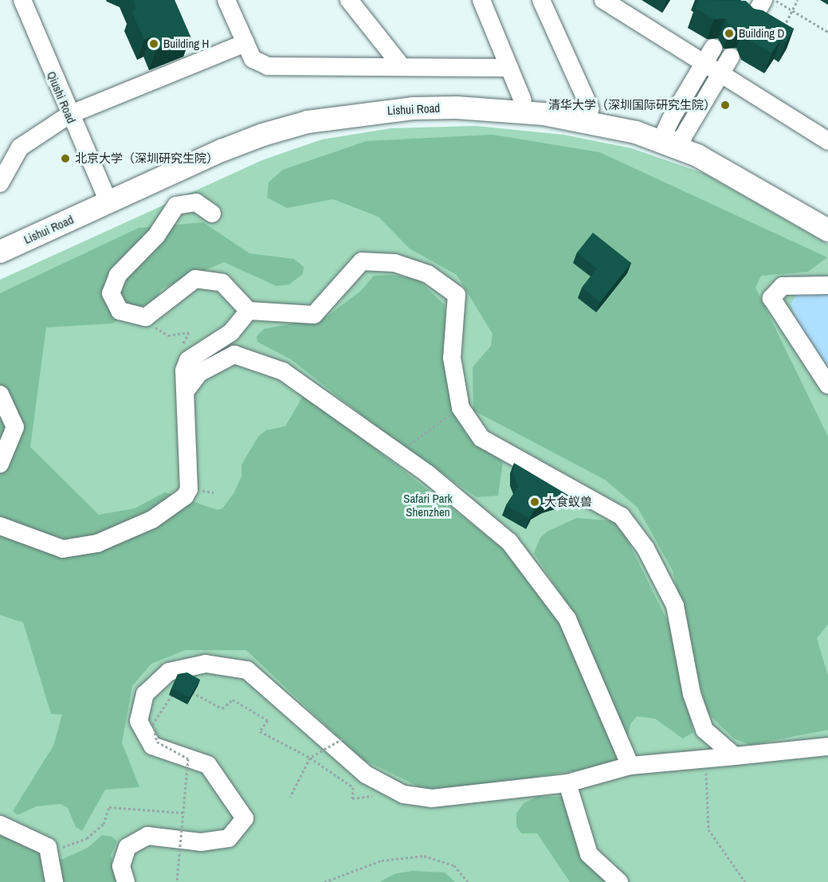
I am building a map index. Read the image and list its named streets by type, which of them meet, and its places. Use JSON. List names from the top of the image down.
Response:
{
  "streets": {
    "main road": ["Lishui Road"],
    "street": ["Qiushi Road"]
  },
  "crossings": [
    ["Qiushi Road", "Lishui Road"]
  ],
  "parks": ["Safari Park Shenzhen"],
  "places": [
    "Building D",
    "Building H",
    "清华大学（深圳国际研究生院）",
    "北京大学（深圳研究生院）",
    "大食蚁兽"
  ]
}
